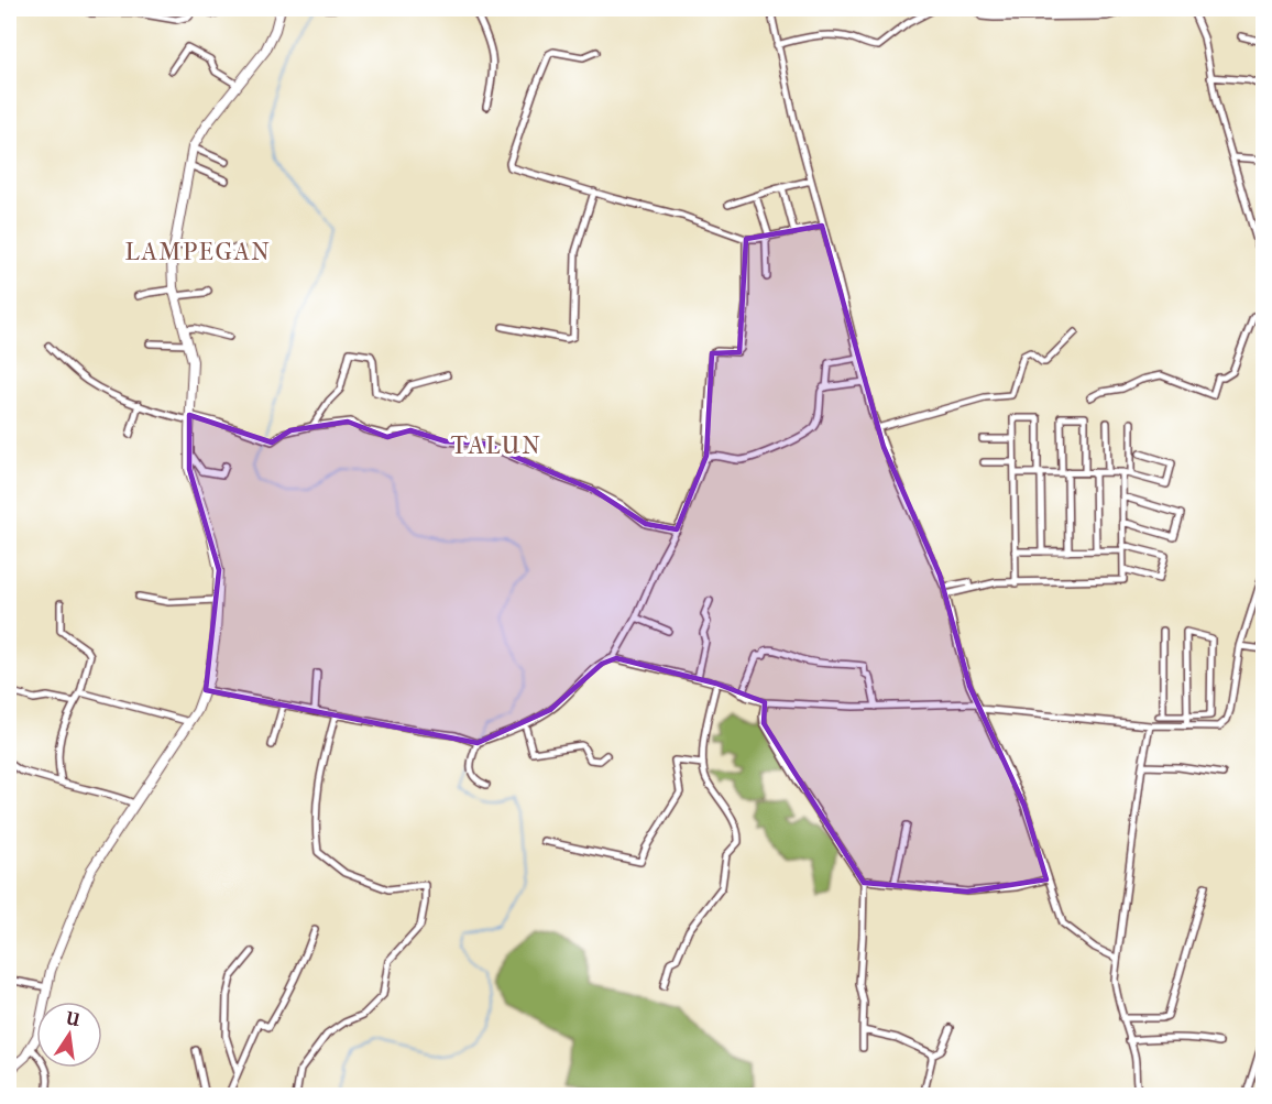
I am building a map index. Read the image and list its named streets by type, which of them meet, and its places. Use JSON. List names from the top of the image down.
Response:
{
  "districts": ["LAMPEGAN", "TALUN"],
  "north": "top"
}
